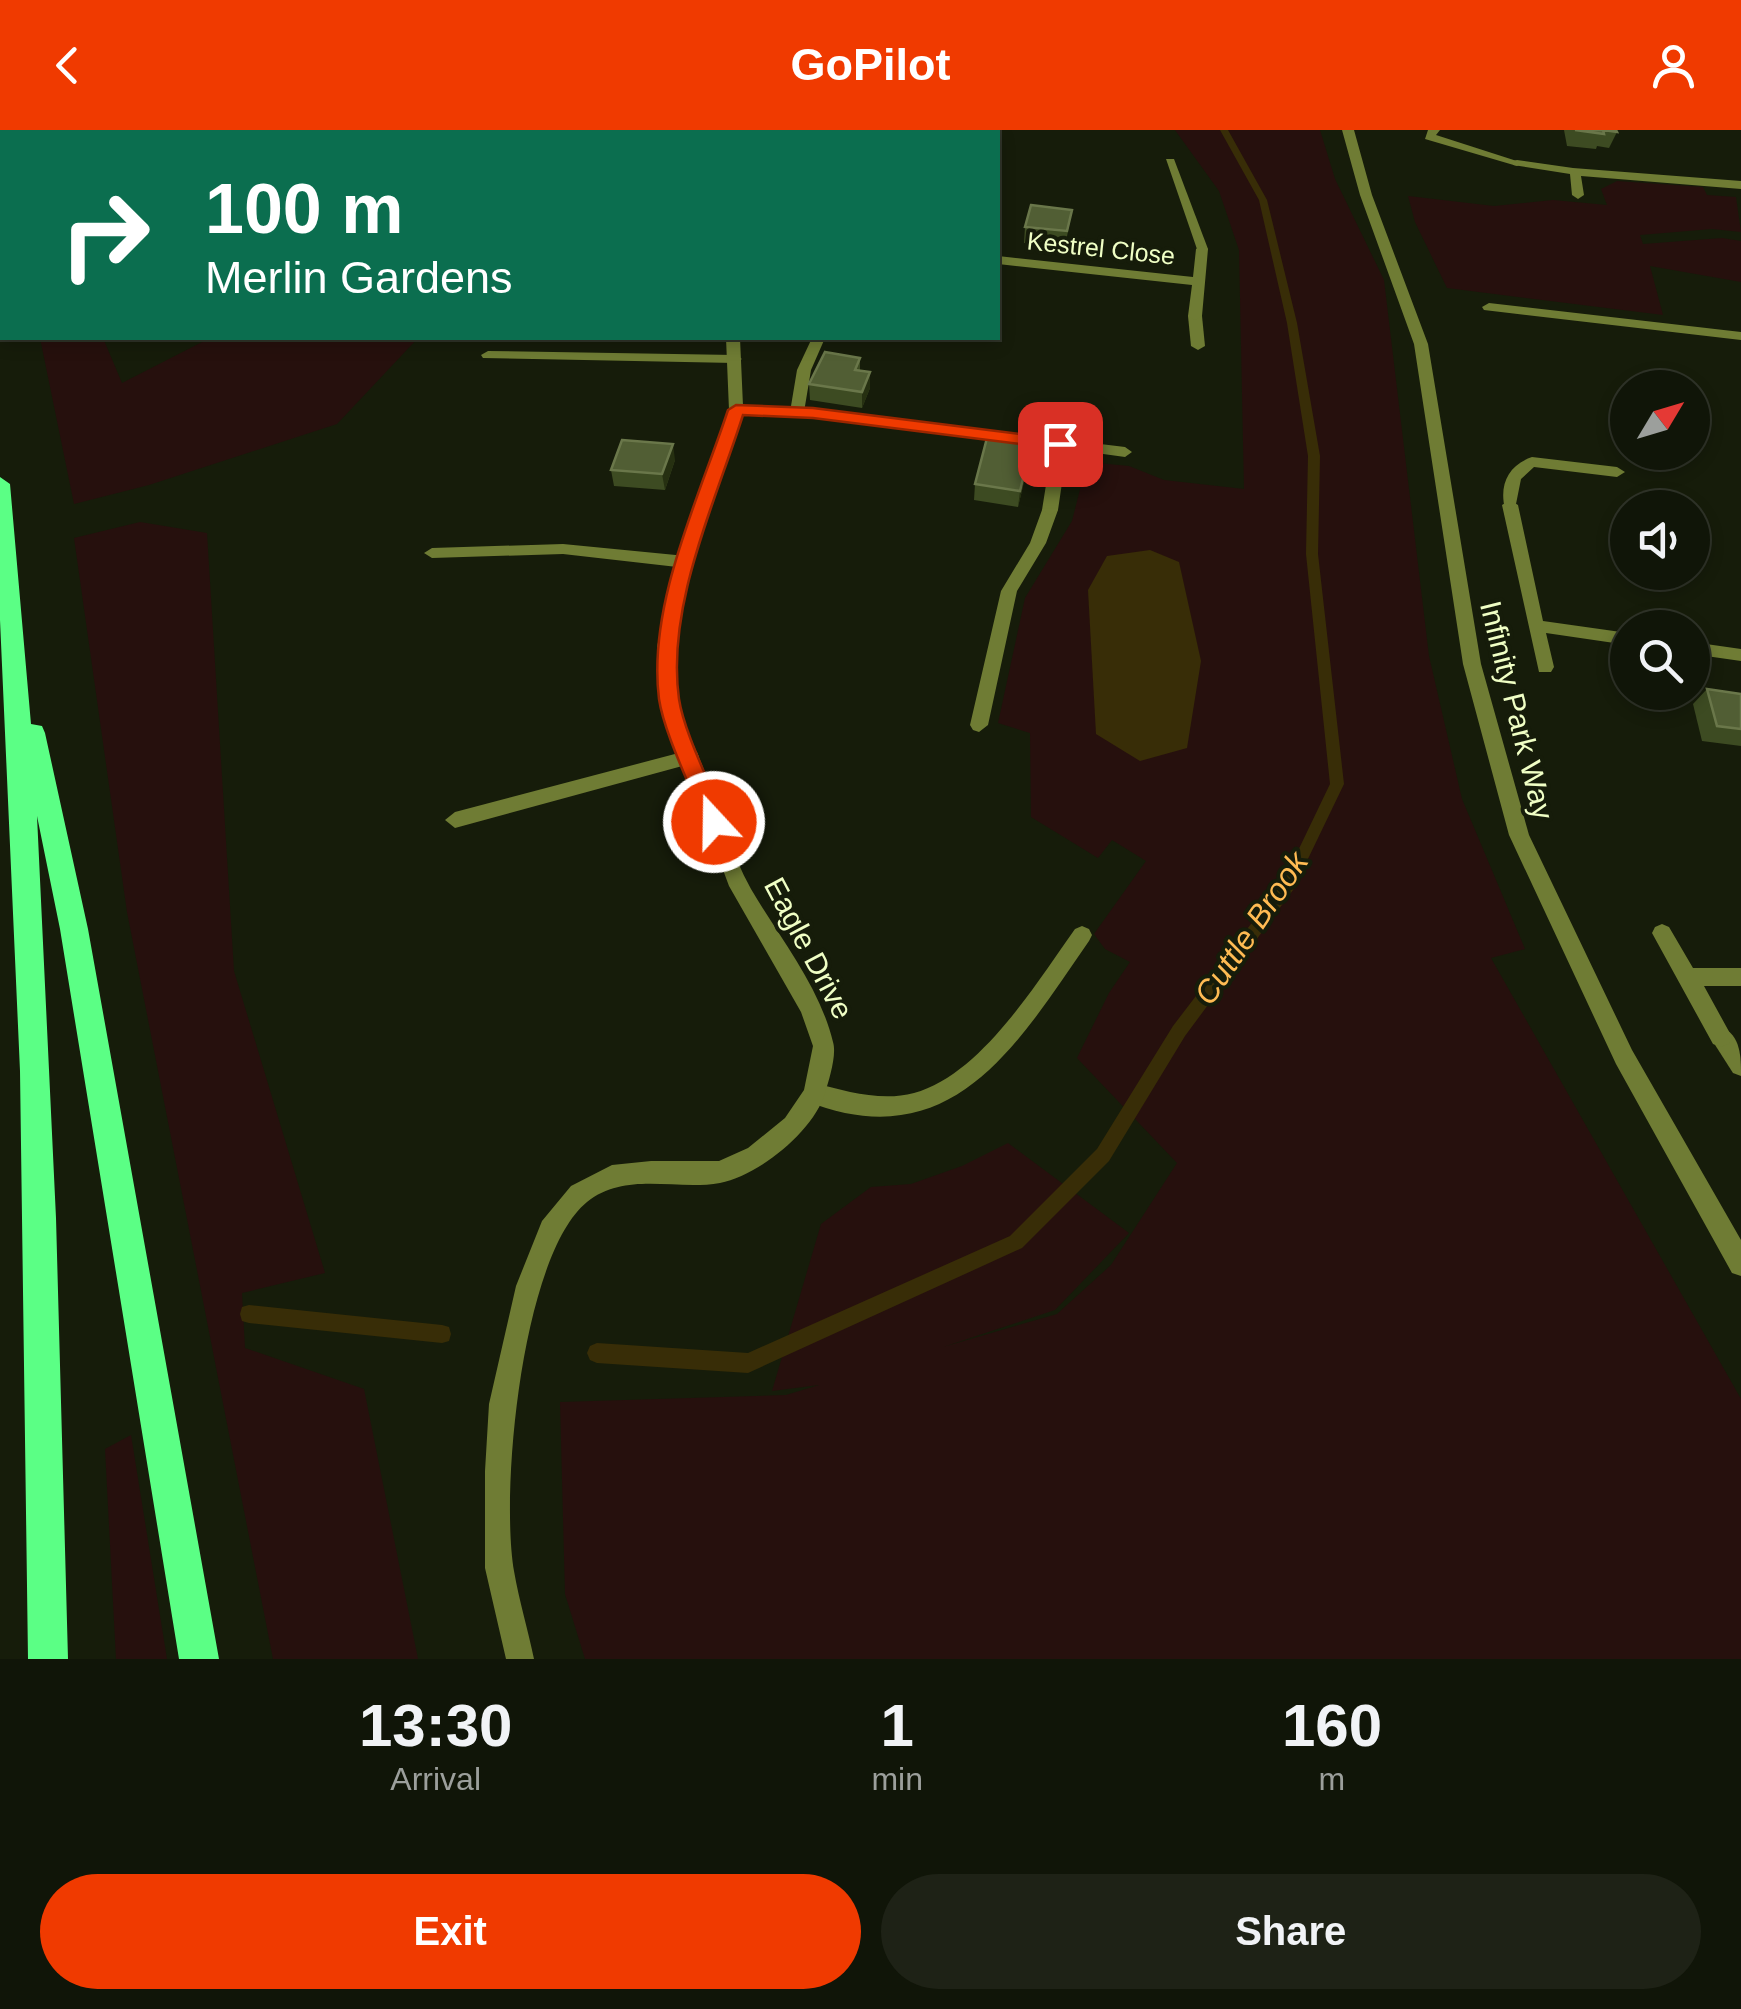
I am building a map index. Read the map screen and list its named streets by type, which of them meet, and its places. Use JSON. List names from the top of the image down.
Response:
{
  "streets": {
    "street": ["Kestrel Close", "Infinity Park Way", "Eagle Drive"]
  },
  "water": ["Cuttle Brook"],
  "north": "top right",
  "page": {
    "header": "GoPilot",
    "turn": ["100 m", "Merlin Gardens"],
    "eta": [
      "13:30",
      "Arrival",
      "1",
      "min",
      "160",
      "m"
    ],
    "buttons": ["Exit", "Share"]
  }
}
